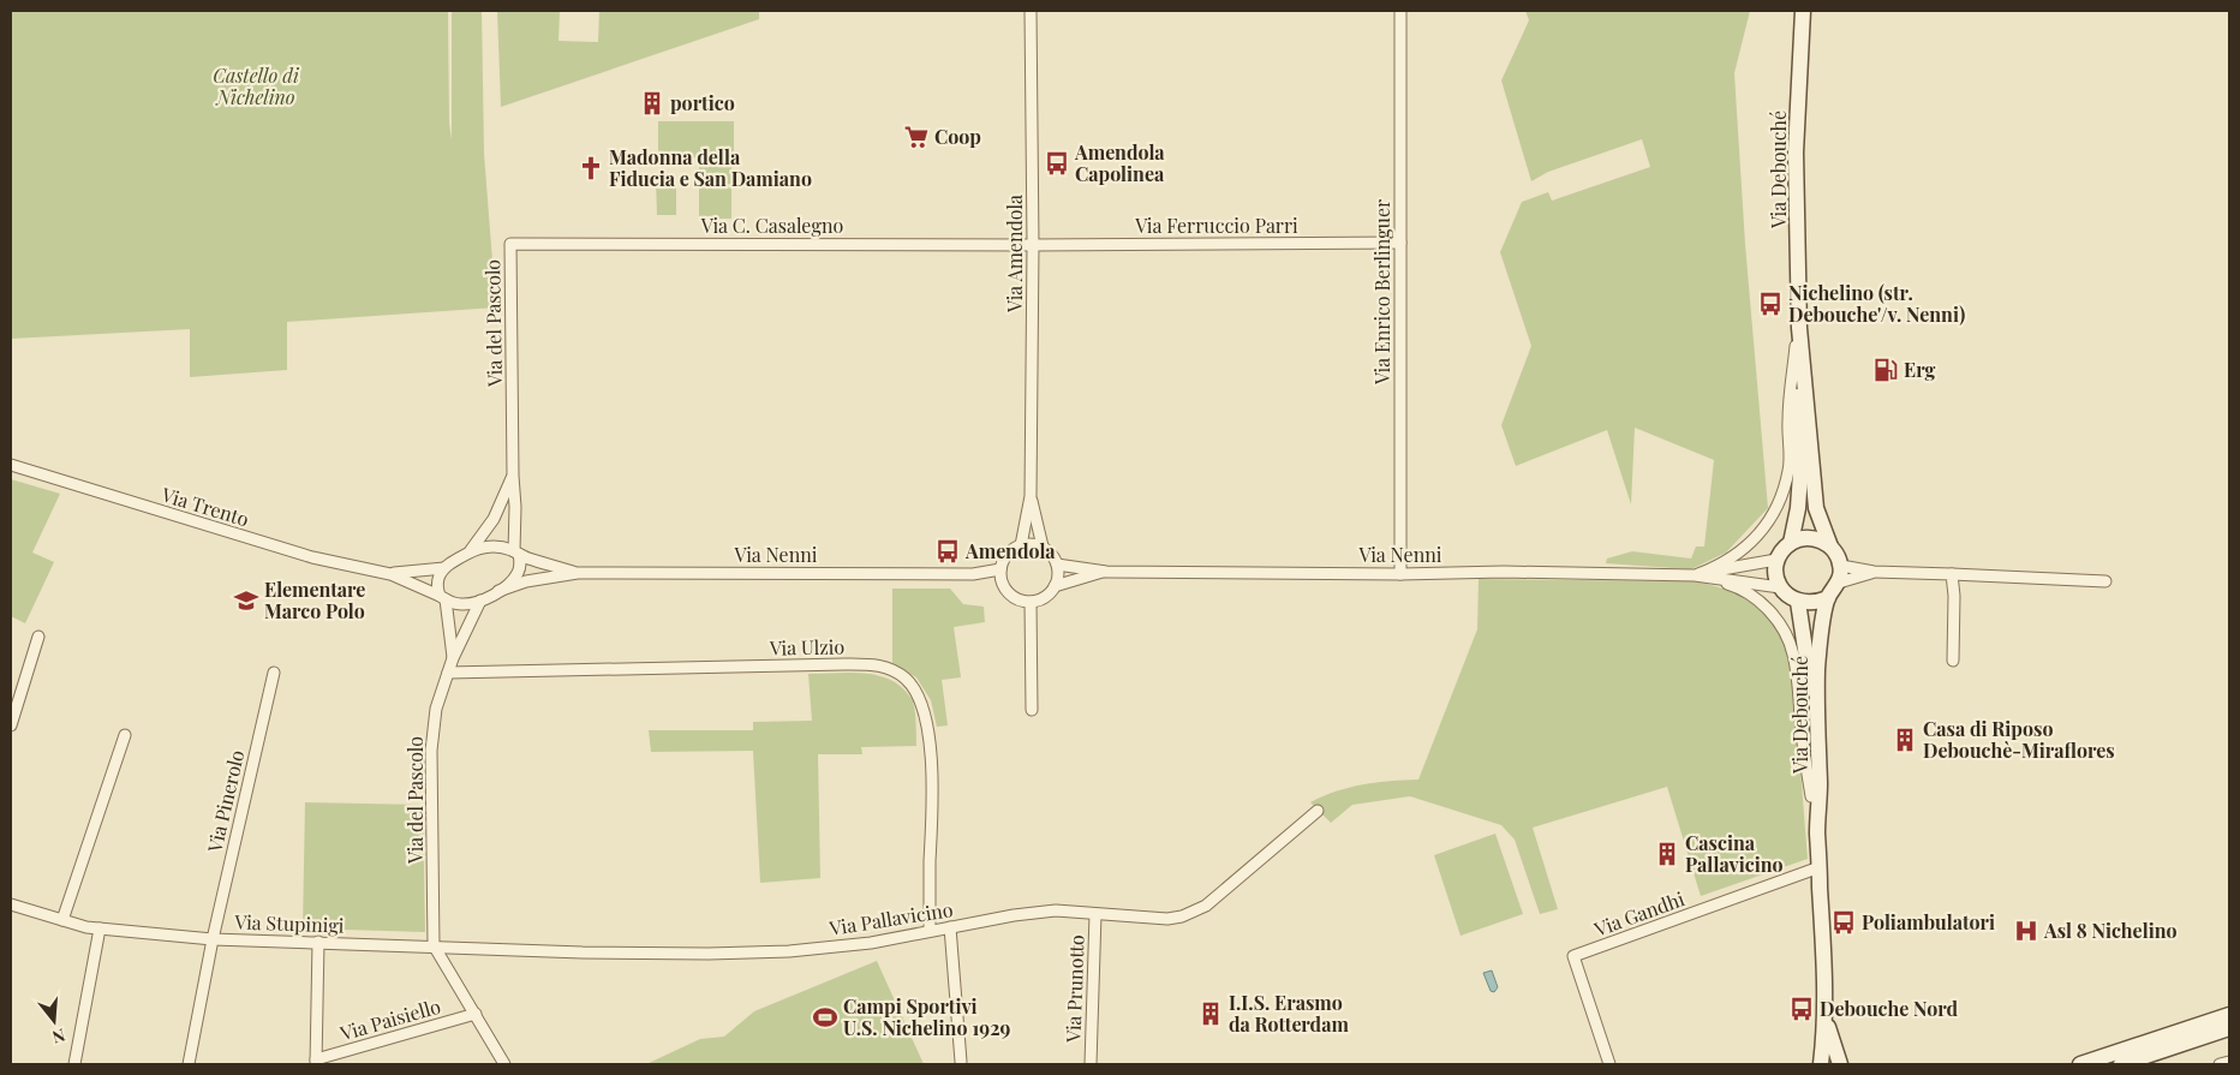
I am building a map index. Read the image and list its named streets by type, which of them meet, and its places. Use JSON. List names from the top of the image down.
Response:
{
  "streets": {
    "main road": ["Via Debouché"],
    "street": [
      "Via C. Casalegno",
      "Via Ferruccio Parri",
      "Via Amendola",
      "Via Enrico Berlinguer",
      "Via del Pascolo",
      "Via Trento",
      "Via Nenni",
      "Via Ulzio",
      "Via Pinerolo",
      "Via Gandhi",
      "Via Pallavicino",
      "Via Stupinigi",
      "Via Prunotto",
      "Via Paisiello"
    ]
  },
  "crossings": [
    ["Via Debouché", "Via Nenni"],
    ["Via Debouché", "Via Gandhi"],
    ["Via C. Casalegno", "Via Ferruccio Parri"],
    ["Via C. Casalegno", "Via Amendola"],
    ["Via C. Casalegno", "Via del Pascolo"],
    ["Via Ferruccio Parri", "Via Amendola"],
    ["Via Ferruccio Parri", "Via Enrico Berlinguer"],
    ["Via Amendola", "Via Nenni"],
    ["Via Enrico Berlinguer", "Via Nenni"],
    ["Via del Pascolo", "Via Trento"],
    ["Via del Pascolo", "Via Nenni"],
    ["Via del Pascolo", "Via Ulzio"],
    ["Via del Pascolo", "Via Pallavicino"],
    ["Via del Pascolo", "Via Stupinigi"],
    ["Via Trento", "Via Nenni"],
    ["Via Ulzio", "Via Pallavicino"],
    ["Via Pinerolo", "Via Stupinigi"],
    ["Via Pallavicino", "Via Stupinigi"],
    ["Via Pallavicino", "Via Prunotto"]
  ],
  "parks": ["Castello di Nichelino"],
  "places": {
    "building": [
      "portico",
      "Casa di Riposo Debouchè-Miraflores",
      "Cascina Pallavicino",
      "I.I.S. Erasmo da Rotterdam"
    ],
    "supermarket": ["Coop"],
    "bus stop": [
      "Amendola Capolinea",
      "Nichelino (str. Debouche'/v. Nenni)",
      "Amendola",
      "Poliambulatori",
      "Debouche Nord"
    ],
    "church": ["Madonna della Fiducia e San Damiano"],
    "fuel station": ["Erg"],
    "school or university": ["Elementare Marco Polo"],
    "hospital": ["Asl 8 Nichelino"],
    "sports": ["Campi Sportivi U.S. Nichelino 1929"]
  },
  "north": "bottom"
}
